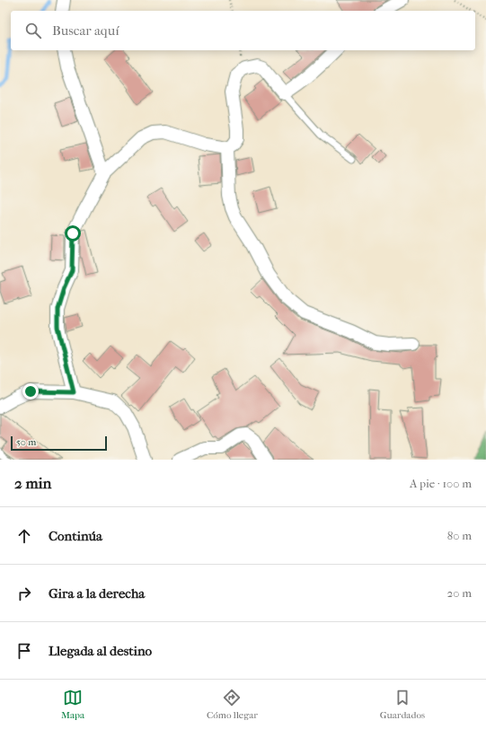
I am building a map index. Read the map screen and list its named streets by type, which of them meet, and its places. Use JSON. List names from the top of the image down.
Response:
{
  "scale_bar": "50 m",
  "page": {
    "search": "Buscar aquí",
    "scale": "50 m",
    "heading": ["2 min", "A pie · 100 m"],
    "list": [
      ["Continúa", "80 m"],
      ["Gira a la derecha", "20 m"],
      "Llegada al destino"
    ],
    "nav": ["Mapa", "Cómo llegar", "Guardados"]
  }
}
